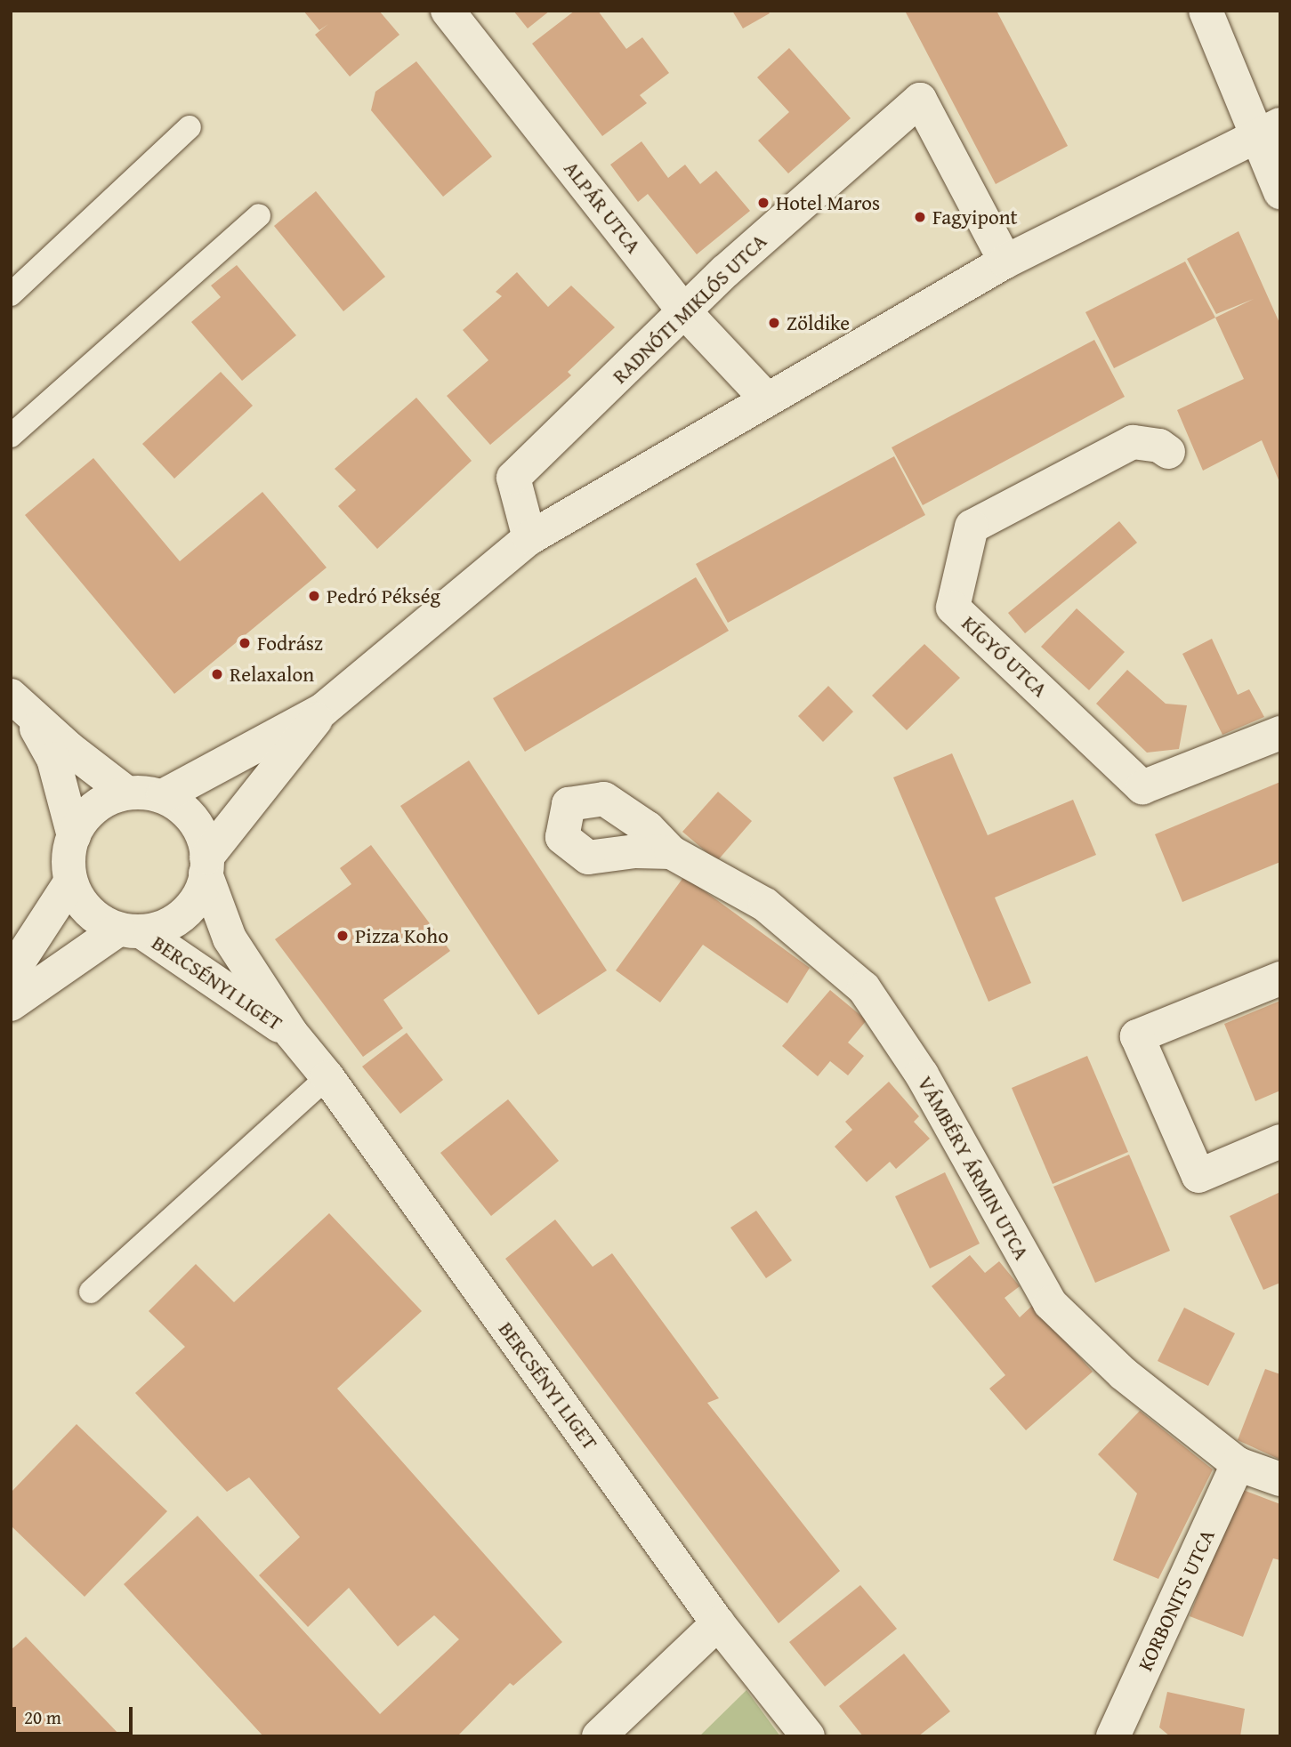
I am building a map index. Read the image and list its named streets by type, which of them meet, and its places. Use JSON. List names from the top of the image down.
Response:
{
  "streets": {
    "street": [
      "ALPÁR UTCA",
      "RADNÓTI MIKLÓS UTCA",
      "KÍGYÓ UTCA",
      "BERCSÉNYI LIGET",
      "VÁMBÉRY ÁRMIN UTCA",
      "KORBONITS UTCA"
    ]
  },
  "crossings": [
    ["ALPÁR UTCA", "RADNÓTI MIKLÓS UTCA"],
    ["VÁMBÉRY ÁRMIN UTCA", "KORBONITS UTCA"]
  ],
  "places": [
    "Hotel Maros",
    "Fagyipont",
    "Zöldike",
    "Pedró Pékség",
    "Fodrász",
    "Relaxalon",
    "Pizza Koho"
  ],
  "scale_bar": "20 m"
}
